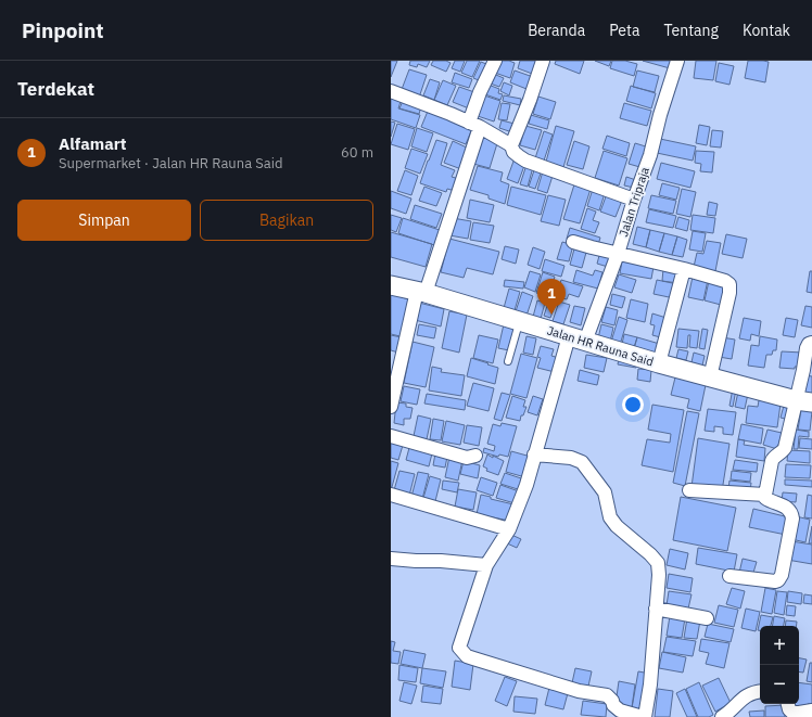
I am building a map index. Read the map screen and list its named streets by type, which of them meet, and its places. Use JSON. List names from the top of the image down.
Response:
{
  "streets": {
    "main road": ["Jalan HR Rauna Said"],
    "street": ["Jalan Tripraja"]
  },
  "crossings": [
    ["Jalan Tripraja", "Jalan HR Rauna Said"]
  ],
  "page": {
    "header": "Pinpoint",
    "nav": [
      "Beranda",
      "Peta",
      "Tentang",
      "Kontak"
    ],
    "heading": "Terdekat",
    "list": [
      {
        "mark": "1",
        "name": "Alfamart",
        "note": "Supermarket · Jalan HR Rauna Said",
        "value": "60 m"
      }
    ],
    "buttons": ["Simpan", "Bagikan"],
    "pins": "1",
    "map_buttons": ["+", "−"]
  }
}
